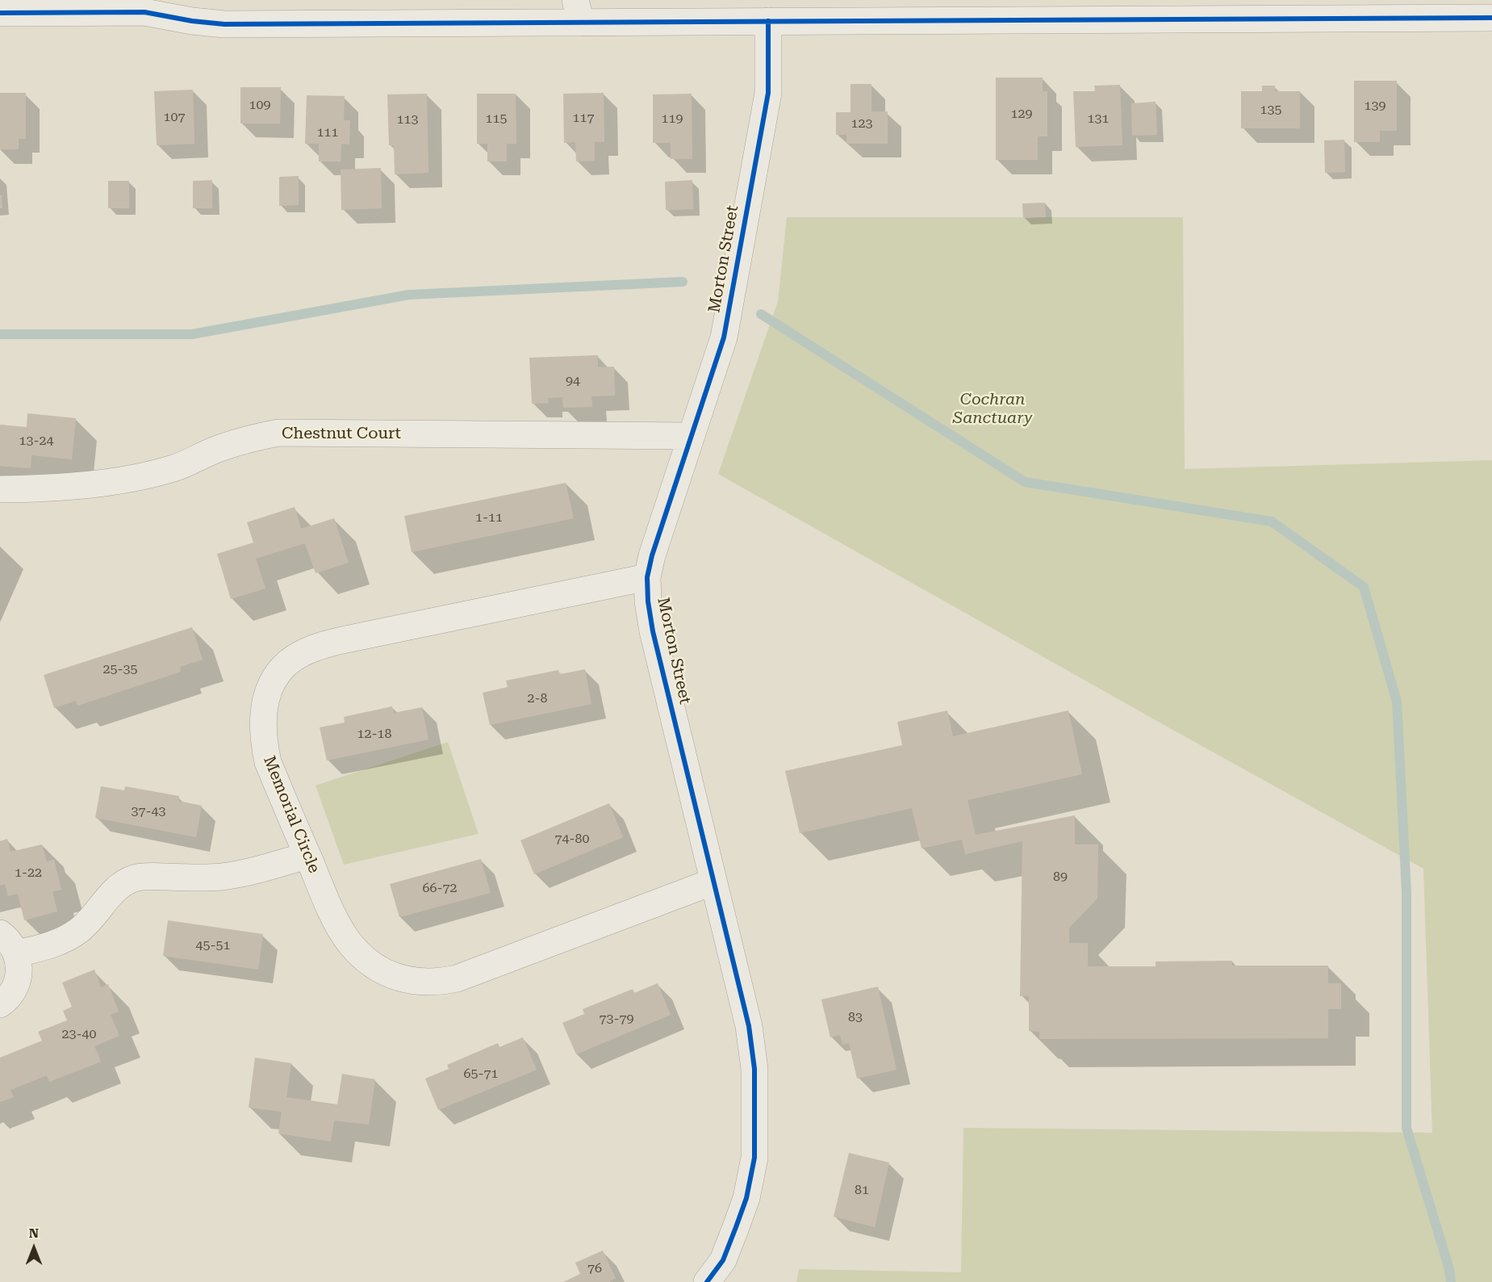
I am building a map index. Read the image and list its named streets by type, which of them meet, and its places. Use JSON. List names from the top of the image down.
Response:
{
  "streets": {
    "street": ["Morton Street", "Chestnut Court", "Memorial Circle"]
  },
  "crossings": [
    ["Morton Street", "Chestnut Court"],
    ["Morton Street", "Memorial Circle"]
  ],
  "parks": ["Cochran Sanctuary"],
  "house_numbers": [
    "109",
    "139",
    "135",
    "129",
    "107",
    "117",
    "115",
    "119",
    "131",
    "113",
    "123",
    "111",
    "94",
    "13-24",
    "1-11",
    "25-35",
    "2-8",
    "12-18",
    "37-43",
    "74-80",
    "1-22",
    "89",
    "66-72",
    "45-51",
    "83",
    "73-79",
    "23-40",
    "65-71",
    "81",
    "76"
  ],
  "north": "top"
}
